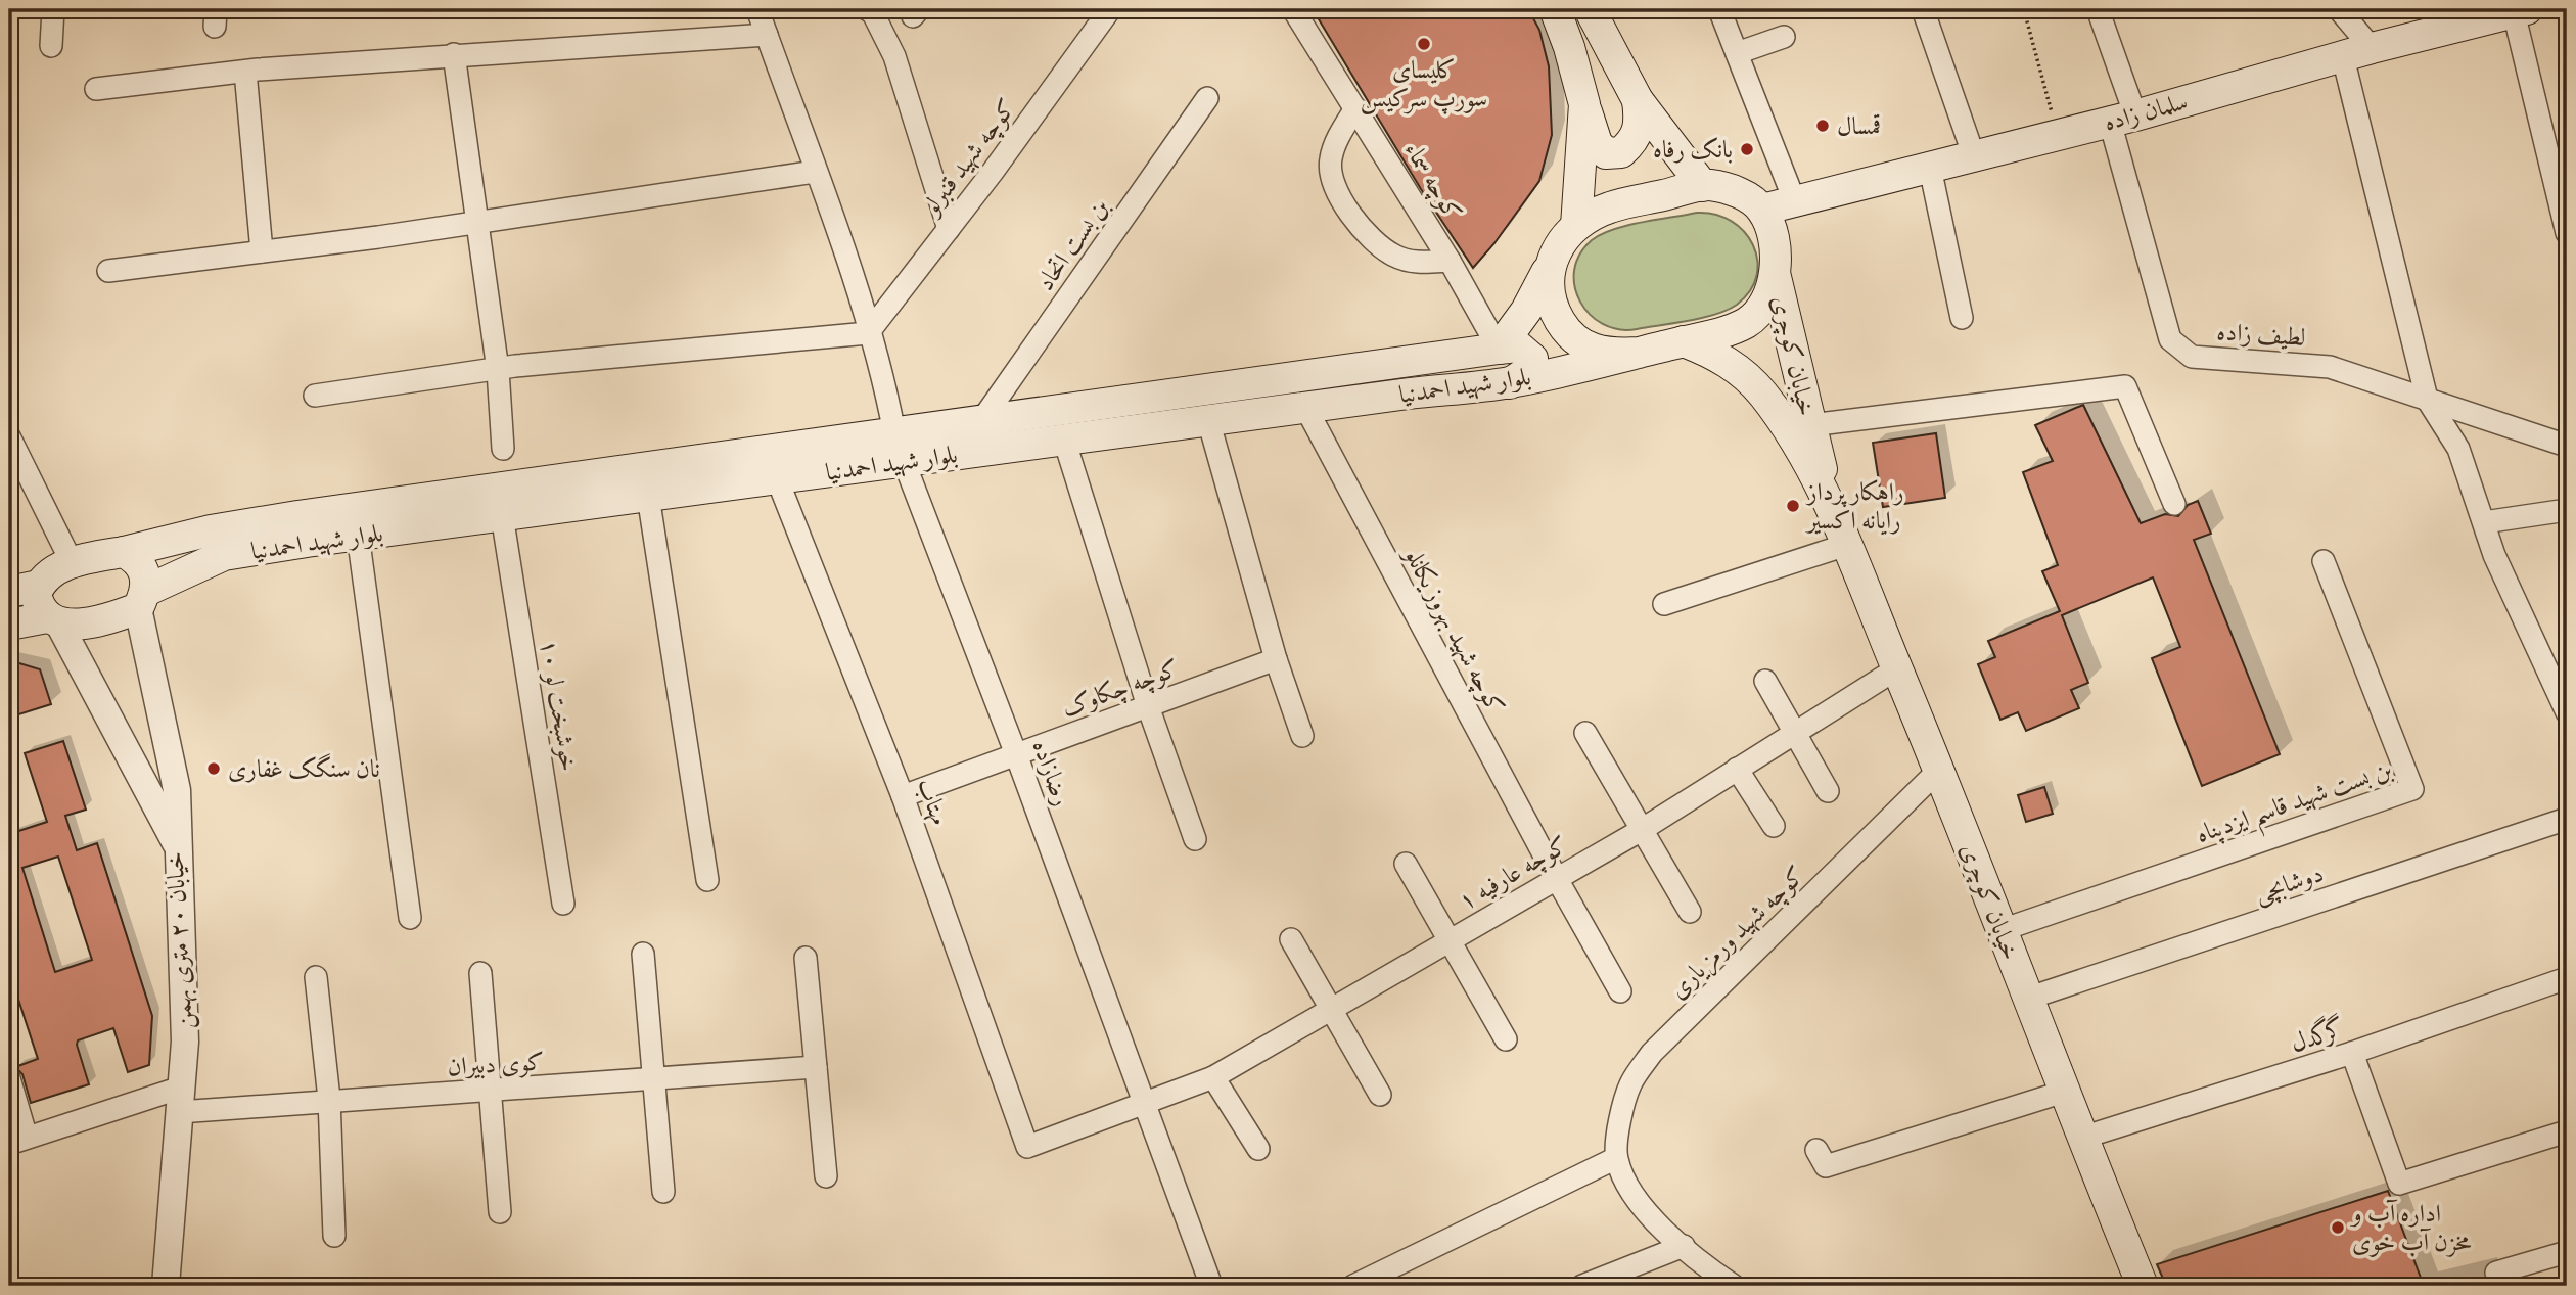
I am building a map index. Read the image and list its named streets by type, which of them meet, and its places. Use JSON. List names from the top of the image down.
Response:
{
  "streets": {
    "main road": ["سلمان زاده", "خیابان کوچری", "بلوار شهید احمدنیا"],
    "street": [
      "کوچه شهید قنبرلو",
      "کوچه سماء",
      "بن بست اتحاد",
      "لطیف زاده",
      "کوچه شهید بهروز یکانلو",
      "کوچه چکاوک",
      "خوشبخت لو ۱۰",
      "رضازاده",
      "مهتاب",
      "بن بست شهید قاسم ایزدپناه",
      "کوچه عارفیه ۱",
      "دوشابچی",
      "کوچه شهید ورمزیاری",
      "خیابان ۲۰ متری بهمن",
      "گرگدل",
      "کوی دبیران"
    ]
  },
  "crossings": [
    ["سلمان زاده", "لطیف زاده"],
    ["سلمان زاده", "خیابان کوچری"],
    ["سلمان زاده", "بلوار شهید احمدنیا"],
    ["کوچه شهید قنبرلو", "رضازاده"],
    ["کوچه سماء", "بلوار شهید احمدنیا"],
    ["بن بست اتحاد", "بلوار شهید احمدنیا"],
    ["خیابان کوچری", "بلوار شهید احمدنیا"],
    ["خیابان کوچری", "بن بست شهید قاسم ایزدپناه"],
    ["خیابان کوچری", "کوچه عارفیه ۱"],
    ["خیابان کوچری", "دوشابچی"],
    ["خیابان کوچری", "کوچه شهید ورمزیاری"],
    ["خیابان کوچری", "گرگدل"],
    ["بلوار شهید احمدنیا", "کوچه شهید بهروز یکانلو"],
    ["بلوار شهید احمدنیا", "خوشبخت لو ۱۰"],
    ["بلوار شهید احمدنیا", "رضازاده"],
    ["بلوار شهید احمدنیا", "مهتاب"],
    ["بلوار شهید احمدنیا", "خیابان ۲۰ متری بهمن"],
    ["کوچه شهید بهروز یکانلو", "کوچه عارفیه ۱"],
    ["کوچه چکاوک", "رضازاده"],
    ["کوچه چکاوک", "مهتاب"],
    ["رضازاده", "کوچه عارفیه ۱"],
    ["مهتاب", "کوچه عارفیه ۱"],
    ["خیابان ۲۰ متری بهمن", "کوی دبیران"]
  ],
  "places": [
    "کلیسای سورپ سرکیس",
    "قمسال",
    "بانک رفاه",
    "راهکار پرداز رایانه اکسیر",
    "نان سنگک غفاری",
    "اداره آب و مخزن آب خوی"
  ]
}
